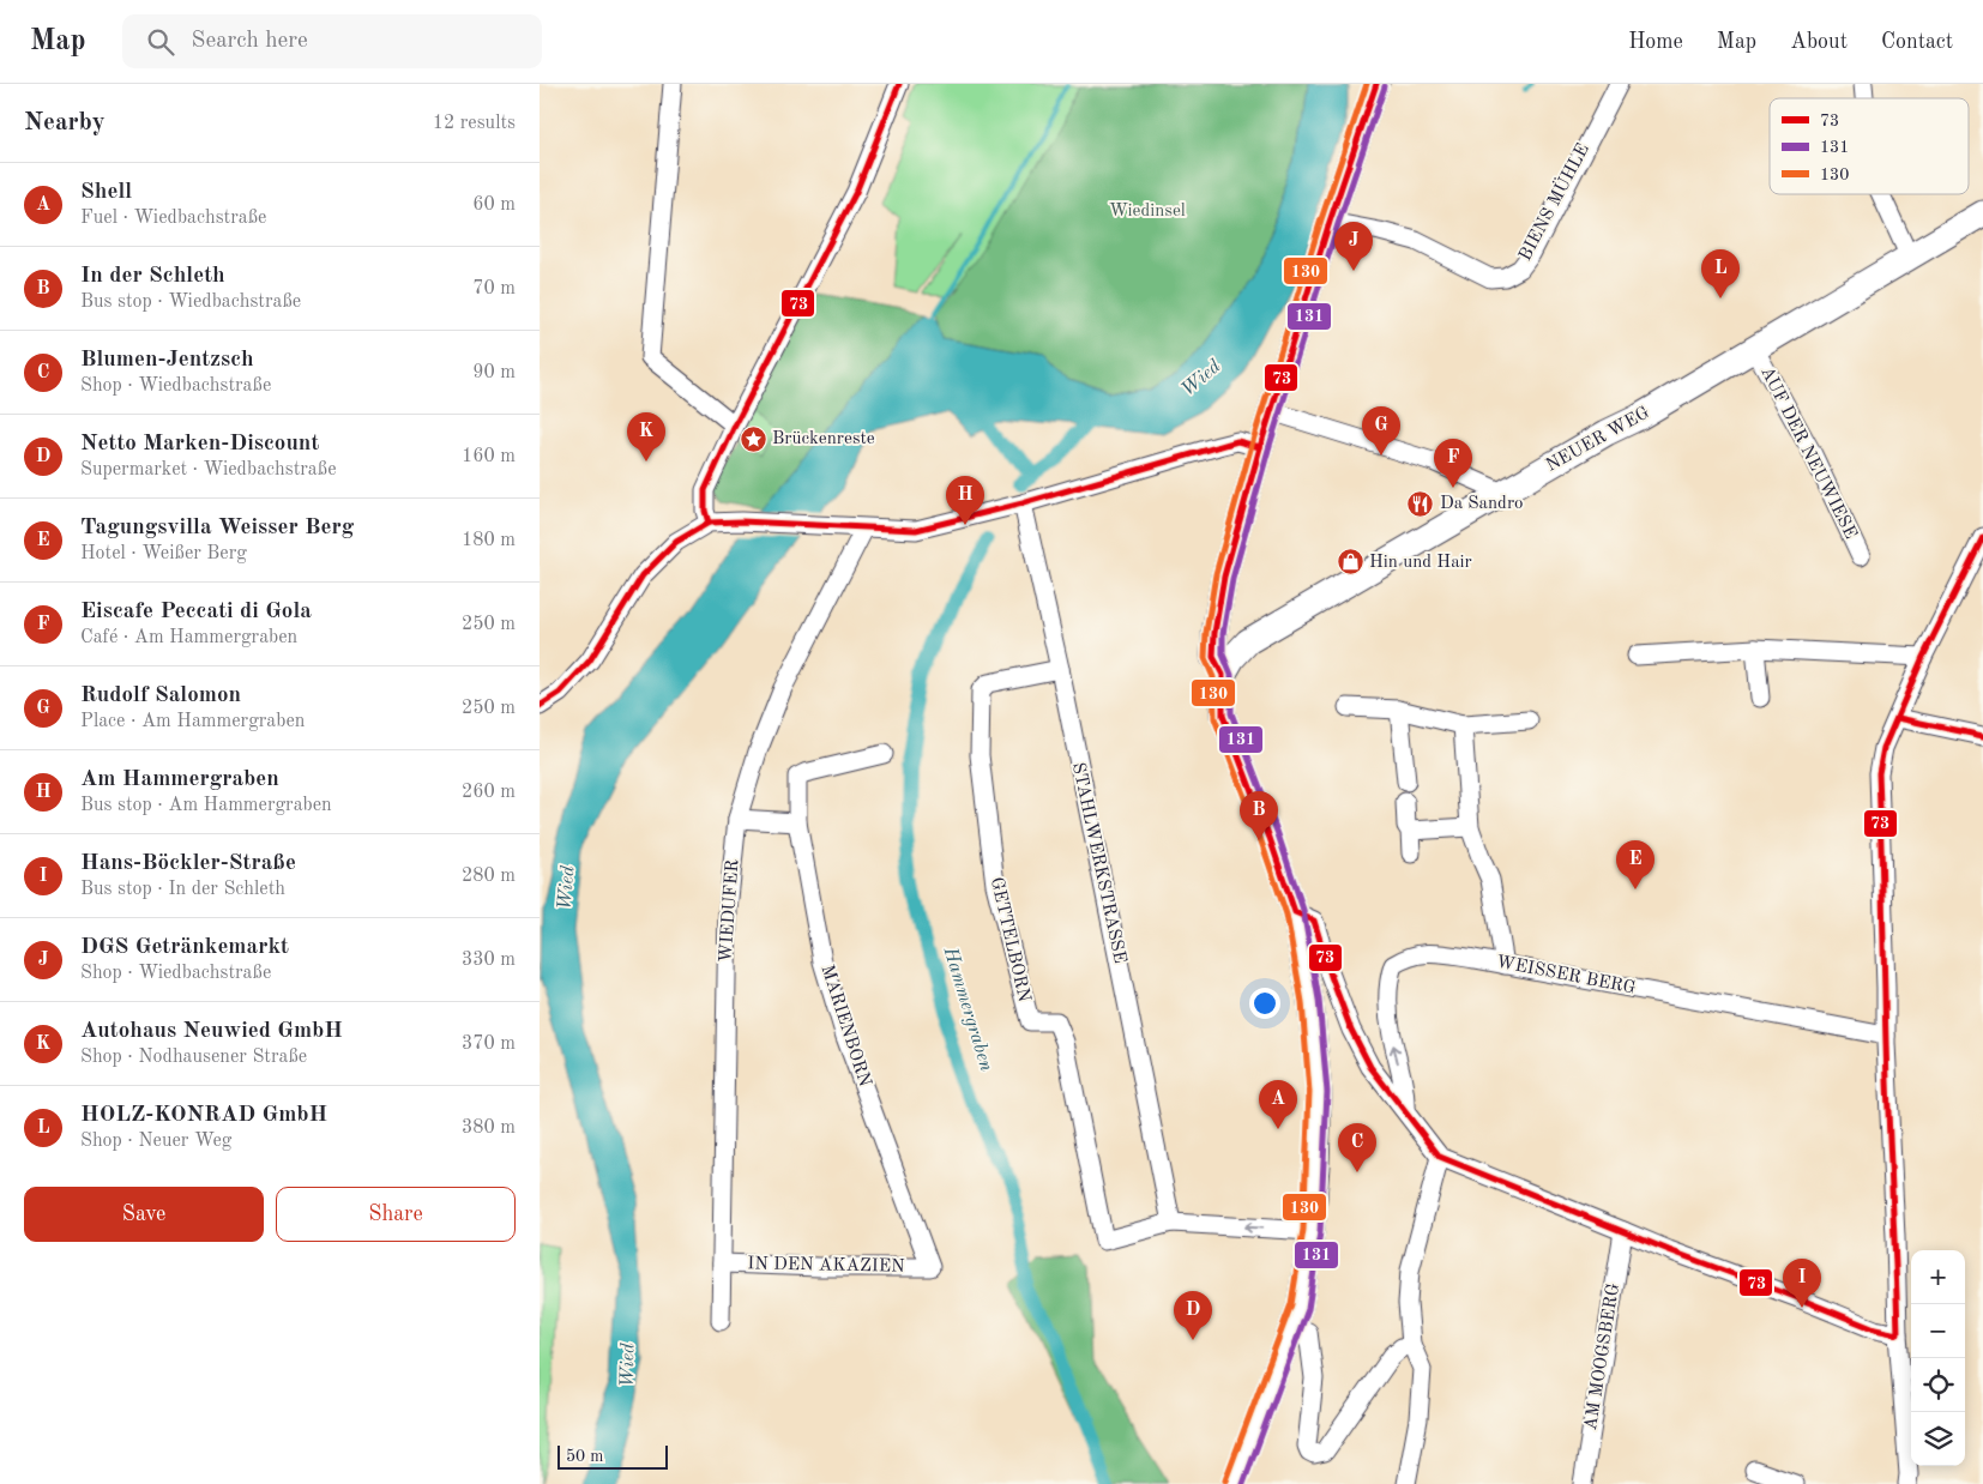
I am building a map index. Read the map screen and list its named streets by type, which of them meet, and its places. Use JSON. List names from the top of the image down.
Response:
{
  "streets": {
    "main road": ["NEUER WEG"],
    "street": [
      "BIENS MÜHLE",
      "AUF DER NEUWIESE",
      "STAHLWERKSTRASSE",
      "WIEDUFER",
      "GETTELBORN",
      "WEISSER BERG",
      "MARIENBORN",
      "IN DEN AKAZIEN",
      "AM MOOGSBERG"
    ]
  },
  "crossings": [
    ["NEUER WEG", "AUF DER NEUWIESE"],
    ["STAHLWERKSTRASSE", "GETTELBORN"],
    ["WIEDUFER", "IN DEN AKAZIEN"],
    ["MARIENBORN", "IN DEN AKAZIEN"]
  ],
  "water": ["Wied", "Hammergraben"],
  "parks": ["Wiedinsel"],
  "places": {
    "place": ["Brückenreste"],
    "restaurant": ["Da Sandro"],
    "shop": ["Hin und Hair"]
  },
  "lines": ["transit line 73", "transit line 130", "transit line 131"],
  "legend": ["73", "131", "130"],
  "scale_bar": "50 m",
  "page": {
    "header": "Map",
    "search": "Search here",
    "nav": [
      "Home",
      "Map",
      "About",
      "Contact"
    ],
    "heading": ["Nearby", "12 results"],
    "list": [
      {
        "mark": "A",
        "name": "Shell",
        "note": "Fuel · Wiedbachstraße",
        "value": "60 m"
      },
      {
        "mark": "B",
        "name": "In der Schleth",
        "note": "Bus stop · Wiedbachstraße",
        "value": "70 m"
      },
      {
        "mark": "C",
        "name": "Blumen-Jentzsch",
        "note": "Shop · Wiedbachstraße",
        "value": "90 m"
      },
      {
        "mark": "D",
        "name": "Netto Marken-Discount",
        "note": "Supermarket · Wiedbachstraße",
        "value": "160 m"
      },
      {
        "mark": "E",
        "name": "Tagungsvilla Weisser Berg",
        "note": "Hotel · Weißer Berg",
        "value": "180 m"
      },
      {
        "mark": "F",
        "name": "Eiscafe Peccati di Gola",
        "note": "Café · Am Hammergraben",
        "value": "250 m"
      },
      {
        "mark": "G",
        "name": "Rudolf Salomon",
        "note": "Place · Am Hammergraben",
        "value": "250 m"
      },
      {
        "mark": "H",
        "name": "Am Hammergraben",
        "note": "Bus stop · Am Hammergraben",
        "value": "260 m"
      },
      {
        "mark": "I",
        "name": "Hans-Böckler-Straße",
        "note": "Bus stop · In der Schleth",
        "value": "280 m"
      },
      {
        "mark": "J",
        "name": "DGS Getränkemarkt",
        "note": "Shop · Wiedbachstraße",
        "value": "330 m"
      },
      {
        "mark": "K",
        "name": "Autohaus Neuwied GmbH",
        "note": "Shop · Nodhausener Straße",
        "value": "370 m"
      },
      {
        "mark": "L",
        "name": "HOLZ-KONRAD GmbH",
        "note": "Shop · Neuer Weg",
        "value": "380 m"
      }
    ],
    "pins": [
      "J",
      "L",
      "G",
      "K",
      "F",
      "H",
      "B",
      "E",
      "A",
      "C",
      "I",
      "D"
    ],
    "buttons": ["Save", "Share"],
    "map_buttons": ["+", "−"],
    "scale": "50 m"
  }
}
